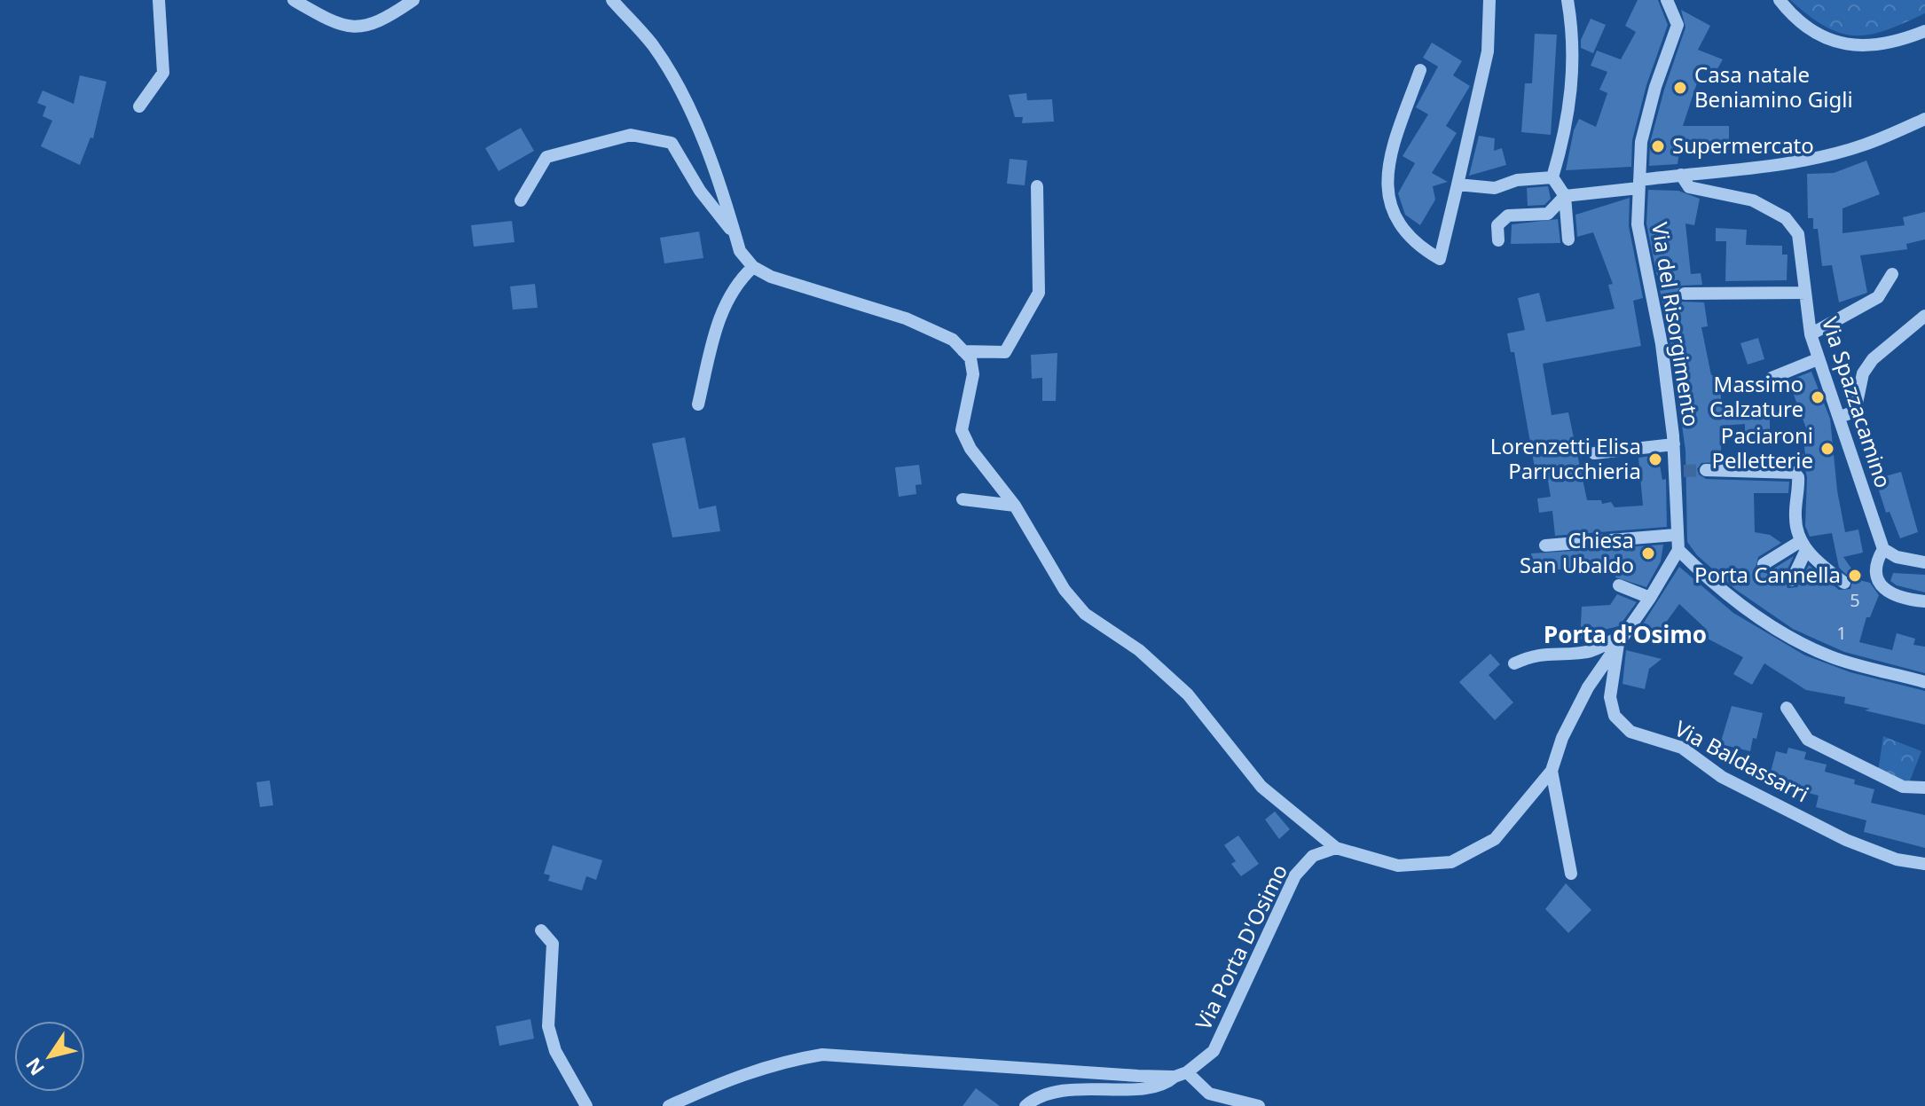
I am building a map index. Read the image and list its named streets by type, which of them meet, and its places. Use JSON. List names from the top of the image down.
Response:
{
  "streets": {
    "street": [
      "Via del Risorgimento",
      "Via Spazzacamino",
      "Via Baldassarri",
      "Via Porta D'Osimo"
    ]
  },
  "districts": ["Porta d'Osimo"],
  "places": [
    "Casa natale Beniamino Gigli",
    "Supermercato",
    "Massimo Calzature",
    "Paciaroni Pelletterie",
    "Lorenzetti Elisa Parrucchieria",
    "Chiesa San Ubaldo",
    "Porta Cannella"
  ],
  "house_numbers": ["5", "1"],
  "north": "bottom left"
}
